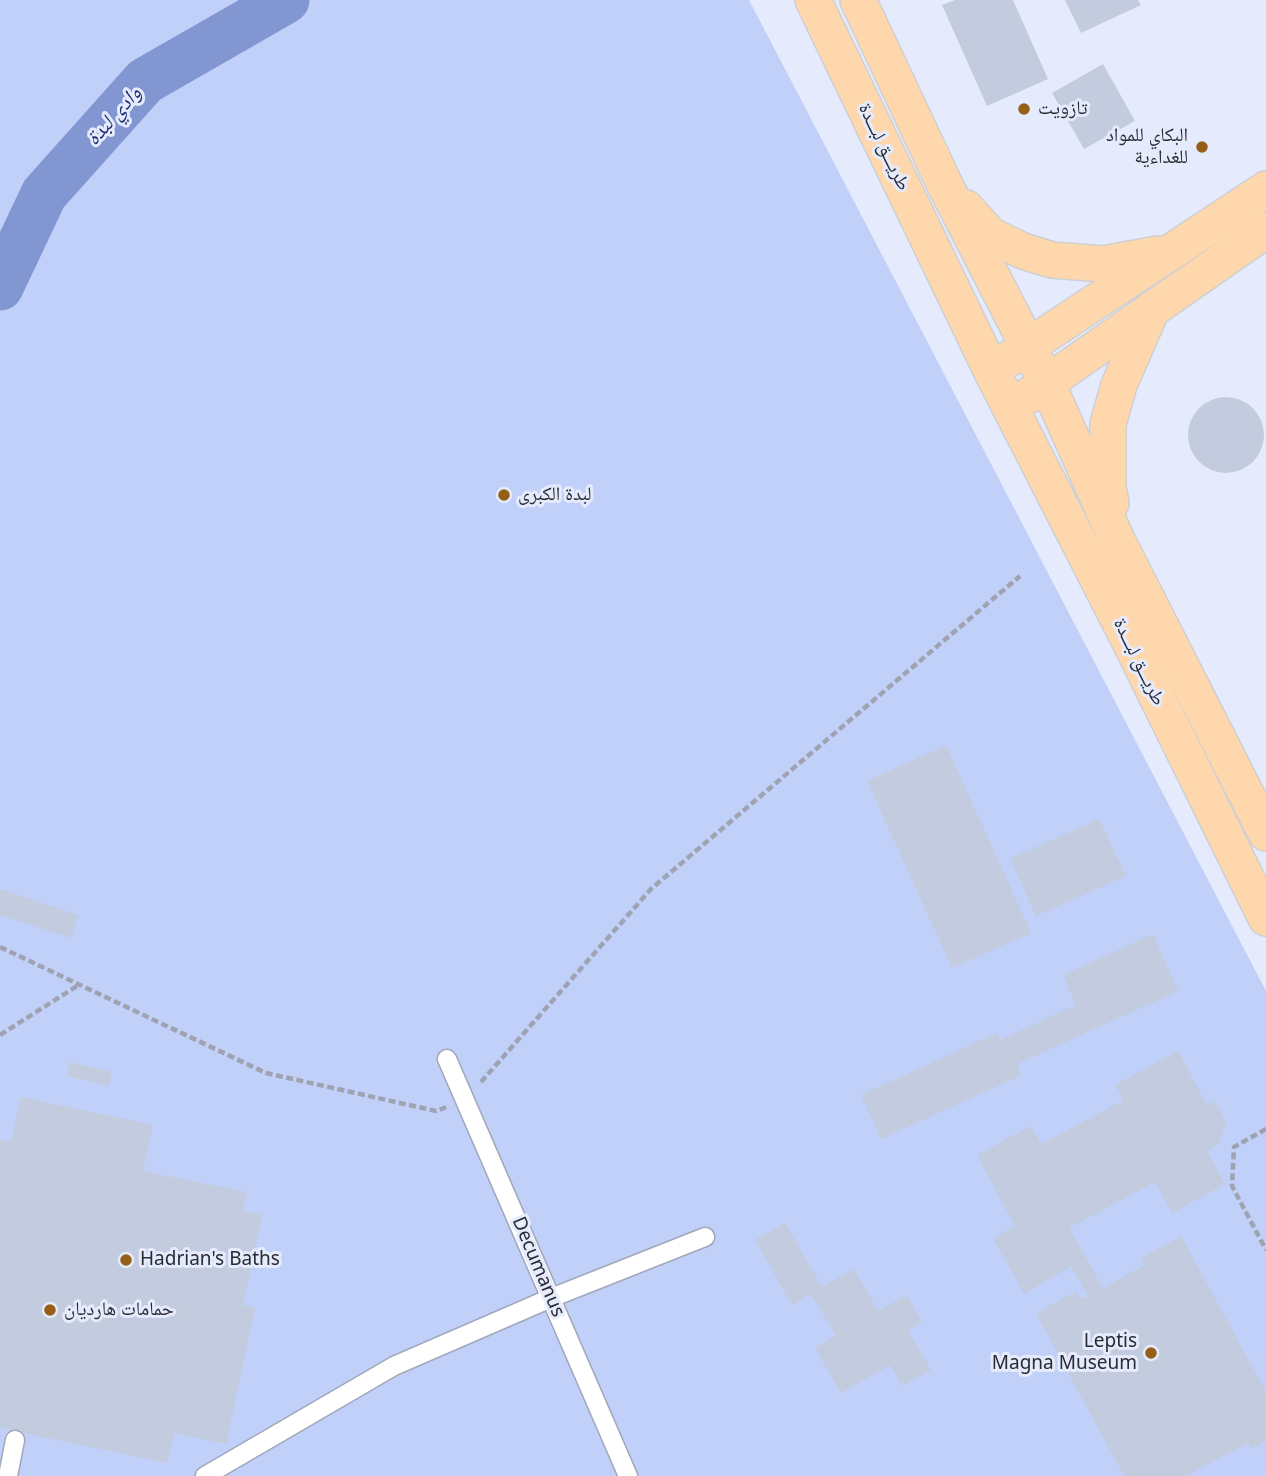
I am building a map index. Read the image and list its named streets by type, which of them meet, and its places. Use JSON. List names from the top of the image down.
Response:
{
  "streets": {
    "main road": ["طريـــق لبـــدة"],
    "street": ["Decumanus"]
  },
  "water": ["وادي لبدة"],
  "places": [
    "تازويت",
    "البكاي للمواد للغداءية",
    "لبدة الكبرى",
    "Hadrian's Baths",
    "حمامات هارديان",
    "Leptis Magna Museum"
  ]
}
